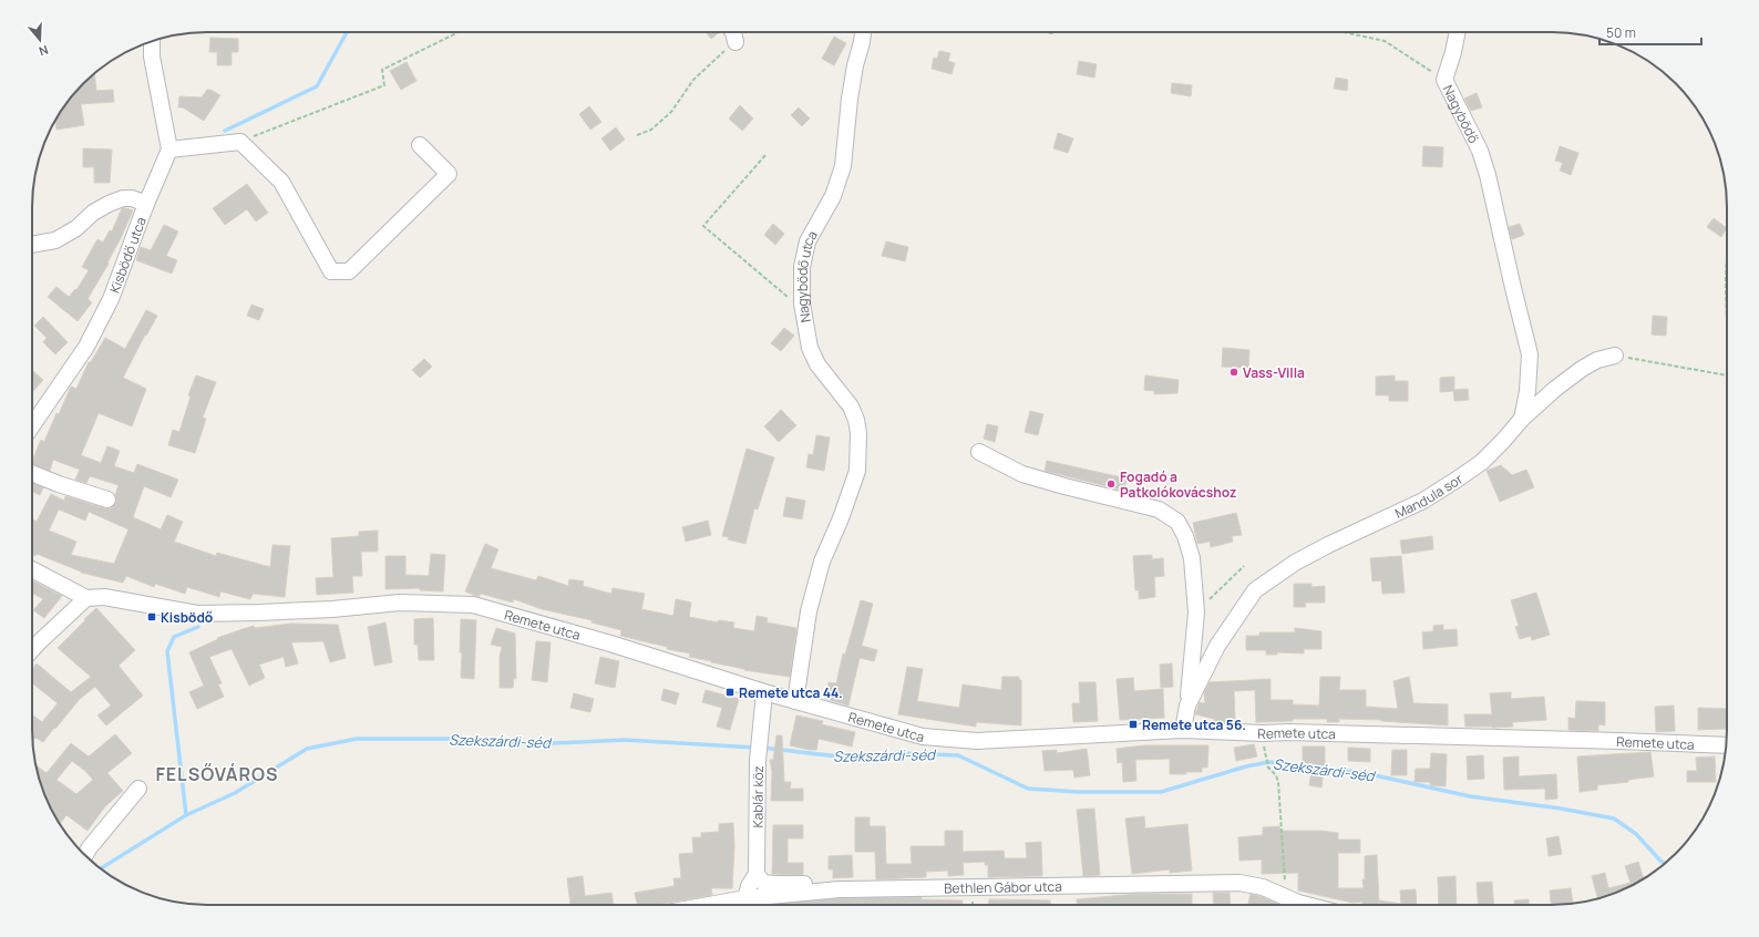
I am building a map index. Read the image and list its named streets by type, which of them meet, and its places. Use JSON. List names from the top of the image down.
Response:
{
  "streets": {
    "street": [
      "Nagybödő",
      "Kisbödő utca",
      "Nagybödő utca",
      "Mandula sor",
      "Remete utca",
      "Kablár köz",
      "Bethlen Gábor utca"
    ]
  },
  "crossings": [
    ["Nagybödő", "Mandula sor"],
    ["Nagybödő utca", "Remete utca"],
    ["Mandula sor", "Remete utca"],
    ["Remete utca", "Kablár köz"],
    ["Kablár köz", "Bethlen Gábor utca"]
  ],
  "districts": ["FELSŐVÁROS"],
  "water": ["Szekszárdi-séd"],
  "places": {
    "other": ["Vass-Villa", "Fogadó a Patkolókovácshoz"],
    "transit": ["Kisbödő", "Remete utca 44.", "Remete utca 56."]
  },
  "scale_bar": "50 m",
  "north": "bottom"
}
